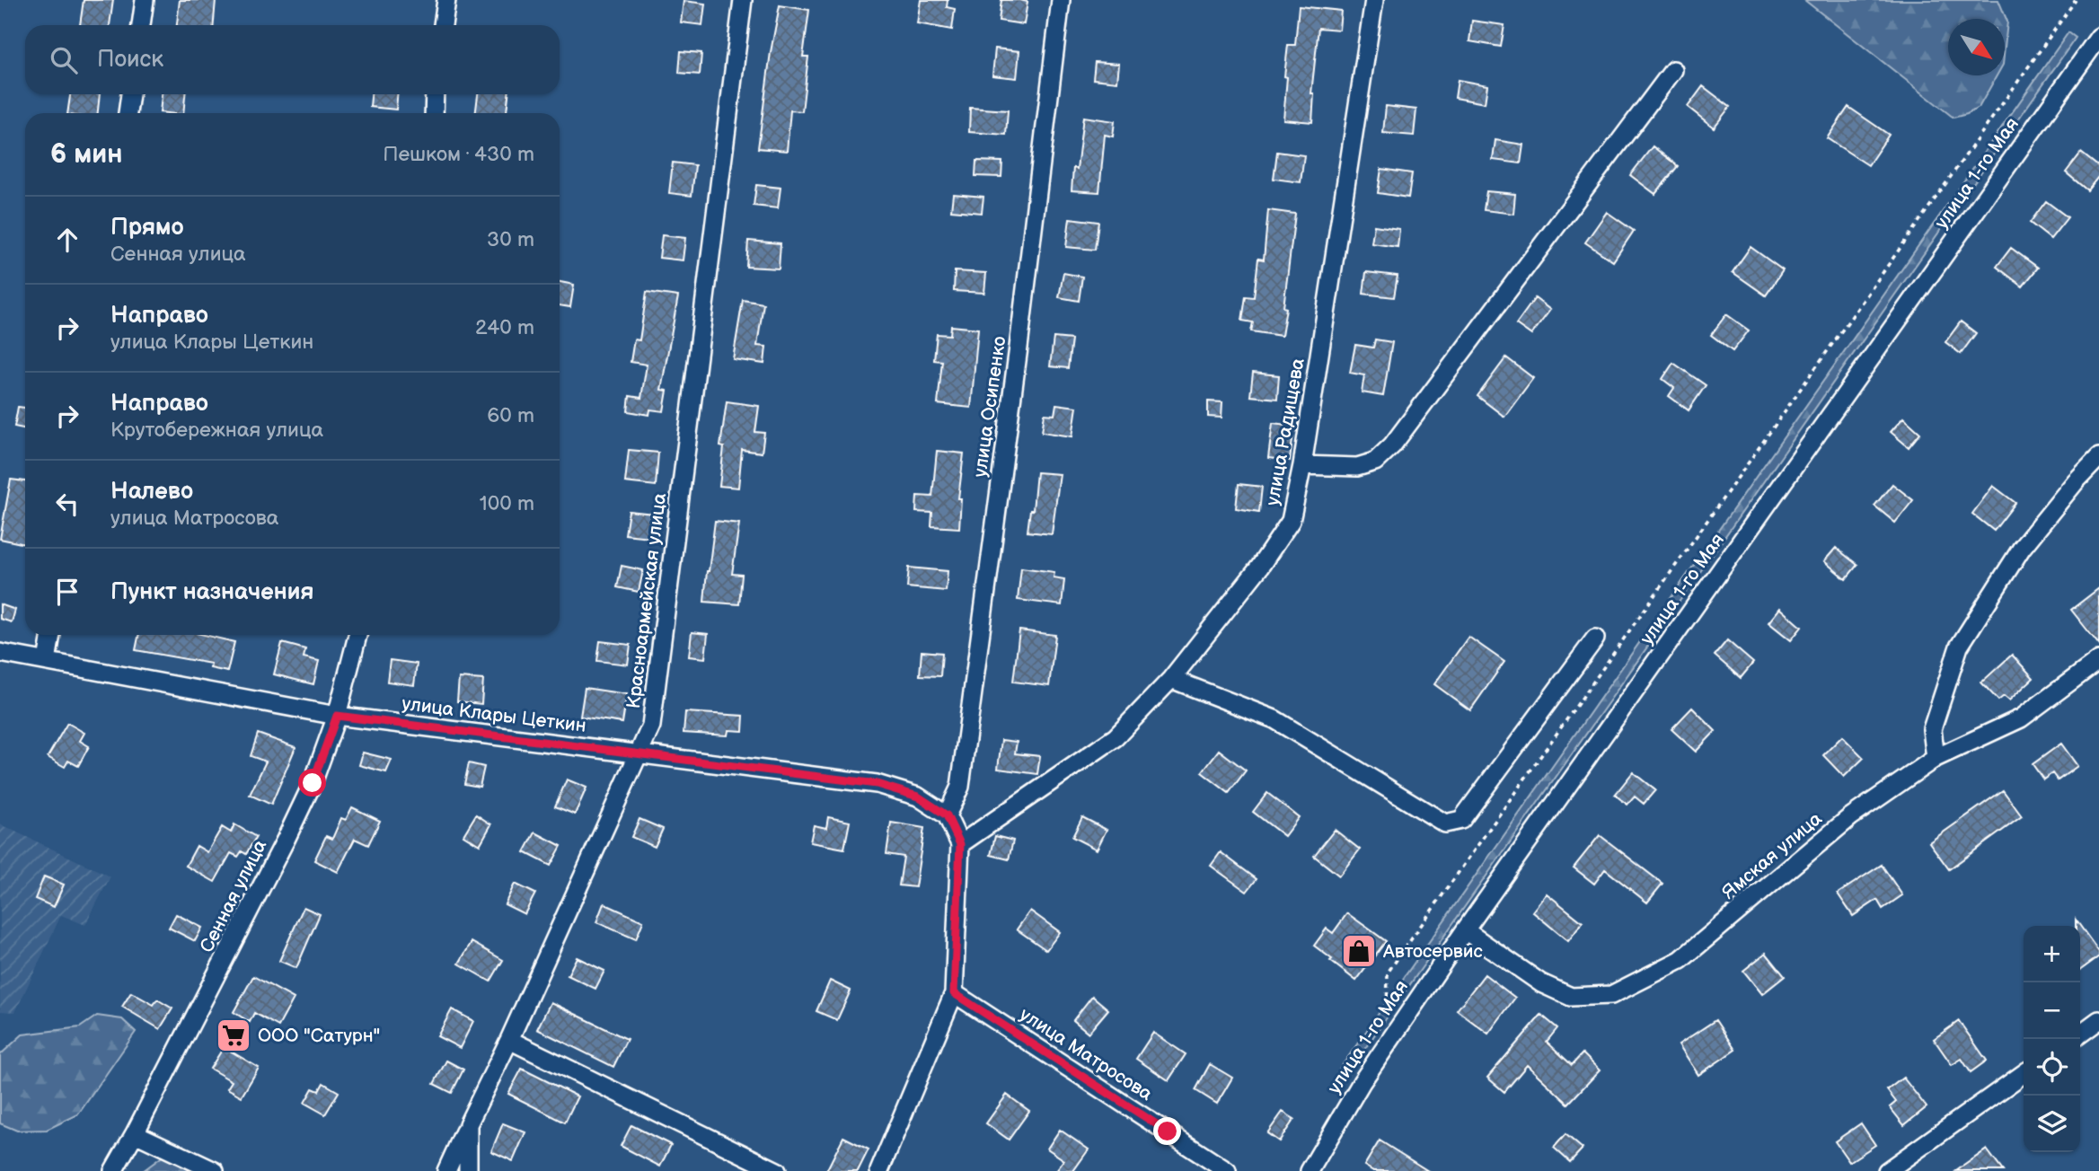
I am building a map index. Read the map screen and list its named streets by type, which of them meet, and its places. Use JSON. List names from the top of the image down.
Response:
{
  "streets": {
    "street": [
      "улица 1-го Мая",
      "улица Осипенко",
      "улица Радищева",
      "Красноармейская улица",
      "улица Клары Цеткин",
      "Ямская улица",
      "Сенная улица",
      "улица Матросова"
    ]
  },
  "crossings": [
    ["улица 1-го Мая", "Ямская улица"],
    ["улица Осипенко", "улица Клары Цеткин"],
    ["Красноармейская улица", "улица Клары Цеткин"],
    ["улица Клары Цеткин", "Сенная улица"]
  ],
  "places": {
    "shop": ["Автосервис"],
    "supermarket": ["ООО \"Сатурн\""]
  },
  "north": "bottom right",
  "page": {
    "search": "Поиск",
    "heading": ["6 мин", "Пешком · 430 m"],
    "list": [
      ["Прямо", "Сенная улица", "30 m"],
      ["Направо", "улица Клары Цеткин", "240 m"],
      ["Направо", "Крутобережная улица", "60 m"],
      ["Налево", "улица Матросова", "100 m"],
      "Пункт назначения"
    ],
    "map_buttons": ["+", "−"]
  }
}
